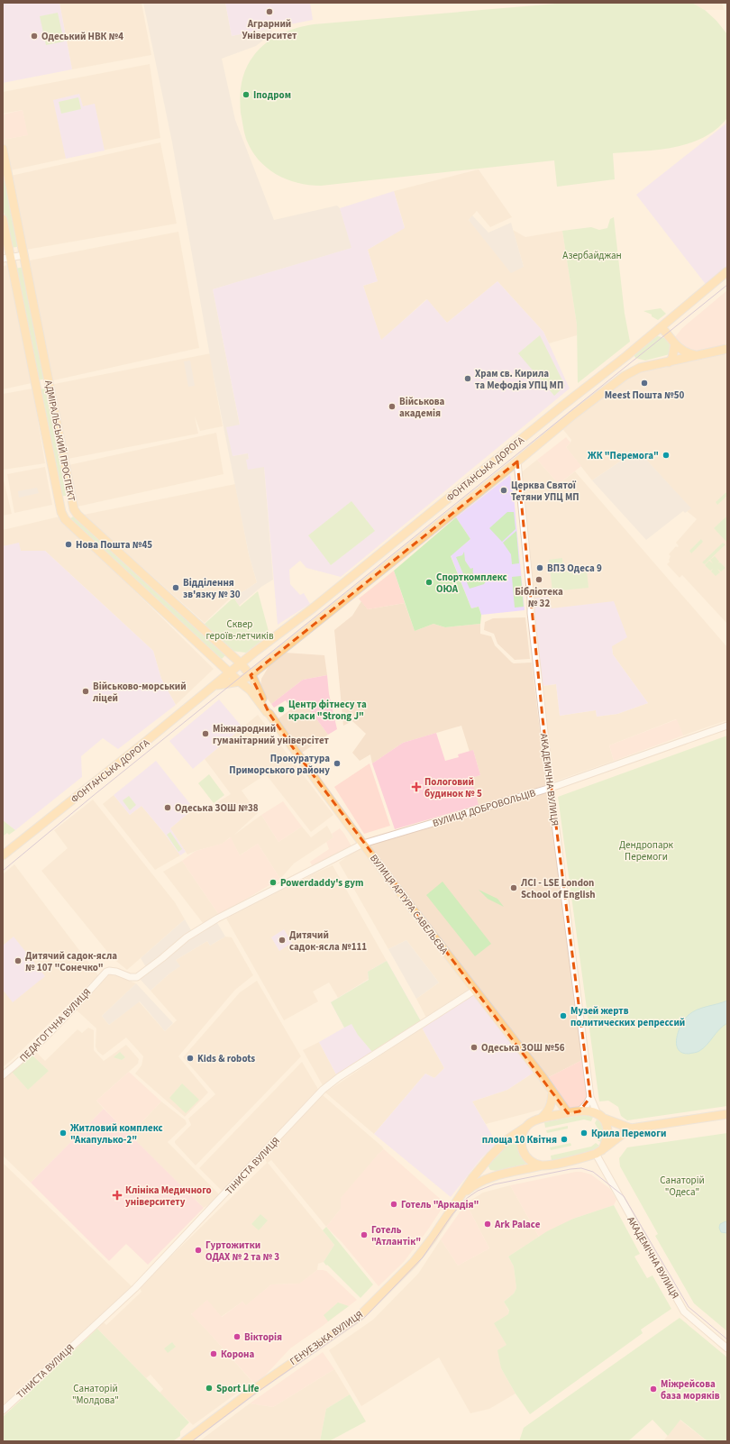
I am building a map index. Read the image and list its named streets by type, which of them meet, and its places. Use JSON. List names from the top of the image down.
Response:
{
  "streets": {
    "main road": [
      "АДМІРАЛЬСЬКИЙ ПРОСПЕКТ",
      "ФОНТАНСЬКА ДОРОГА",
      "ВУЛИЦЯ АРТУРА САВЕЛЬЄВА",
      "ГЕНУЕЗЬКА ВУЛИЦЯ"
    ],
    "street": [
      "АКАДЕМІЧНА ВУЛИЦЯ",
      "ВУЛИЦЯ ДОБРОВОЛЬЦІВ",
      "ПЕДАГОГІЧНА ВУЛИЦЯ",
      "ТІНИСТА ВУЛИЦЯ"
    ]
  },
  "crossings": [
    ["АДМІРАЛЬСЬКИЙ ПРОСПЕКТ", "ФОНТАНСЬКА ДОРОГА"],
    ["АДМІРАЛЬСЬКИЙ ПРОСПЕКТ", "ВУЛИЦЯ АРТУРА САВЕЛЬЄВА"],
    ["ФОНТАНСЬКА ДОРОГА", "АКАДЕМІЧНА ВУЛИЦЯ"],
    ["ФОНТАНСЬКА ДОРОГА", "ВУЛИЦЯ АРТУРА САВЕЛЬЄВА"],
    ["АКАДЕМІЧНА ВУЛИЦЯ", "ВУЛИЦЯ ДОБРОВОЛЬЦІВ"],
    ["ВУЛИЦЯ ДОБРОВОЛЬЦІВ", "ВУЛИЦЯ АРТУРА САВЕЛЬЄВА"],
    ["ВУЛИЦЯ ДОБРОВОЛЬЦІВ", "ПЕДАГОГІЧНА ВУЛИЦЯ"],
    ["ВУЛИЦЯ АРТУРА САВЕЛЬЄВА", "ТІНИСТА ВУЛИЦЯ"]
  ],
  "parks": [
    "Азербайджан",
    "Сквер героїв-летчиків",
    "Дендропарк Перемоги",
    "Санаторій \"Одеса\"",
    "Санаторій \"Молдова\""
  ],
  "places": {
    "other": [
      "Аграрний Університет",
      "Одеський НВК №4",
      "Іподром",
      "Храм св. Кирила та Мефодія УПЦ МП",
      "Meest Пошта №50",
      "Військова академія",
      "ЖК \"Перемога\"",
      "Церква Святої Тетяни УПЦ МП",
      "Нова Пошта №45",
      "ВПЗ Одеса 9",
      "Бібліотека № 32",
      "Спорткомплекс ОЮА",
      "Відділення зв'язку № 30",
      "Військово-морський ліцей",
      "Центр фітнесу та краси \"Strong J\"",
      "Міжнародний гуманітарний універсітет",
      "Прокуратура Приморського району",
      "Одеська ЗОШ №38",
      "Powerdaddy's gym",
      "ЛСІ - LSE London School of English",
      "Дитячий садок-ясла №111",
      "Дитячий садок-ясла № 107 \"Сонечко\"",
      "Музей жертв политических репрессий",
      "Одеська ЗОШ №56",
      "Kids & robots",
      "Житловий комплекс \"Акапулько-2\"",
      "Крила Перемоги",
      "площа 10 Квітня",
      "Готель \"Аркадія\"",
      "Ark Palace",
      "Готель \"Атлантік\"",
      "Гуртожитки ОДАХ № 2 та № 3",
      "Вікторія",
      "Корона",
      "Sport Life",
      "Міжрейсова база моряків"
    ],
    "health": ["Пологовий будинок № 5", "Клініка Медичного університету"]
  }
}
